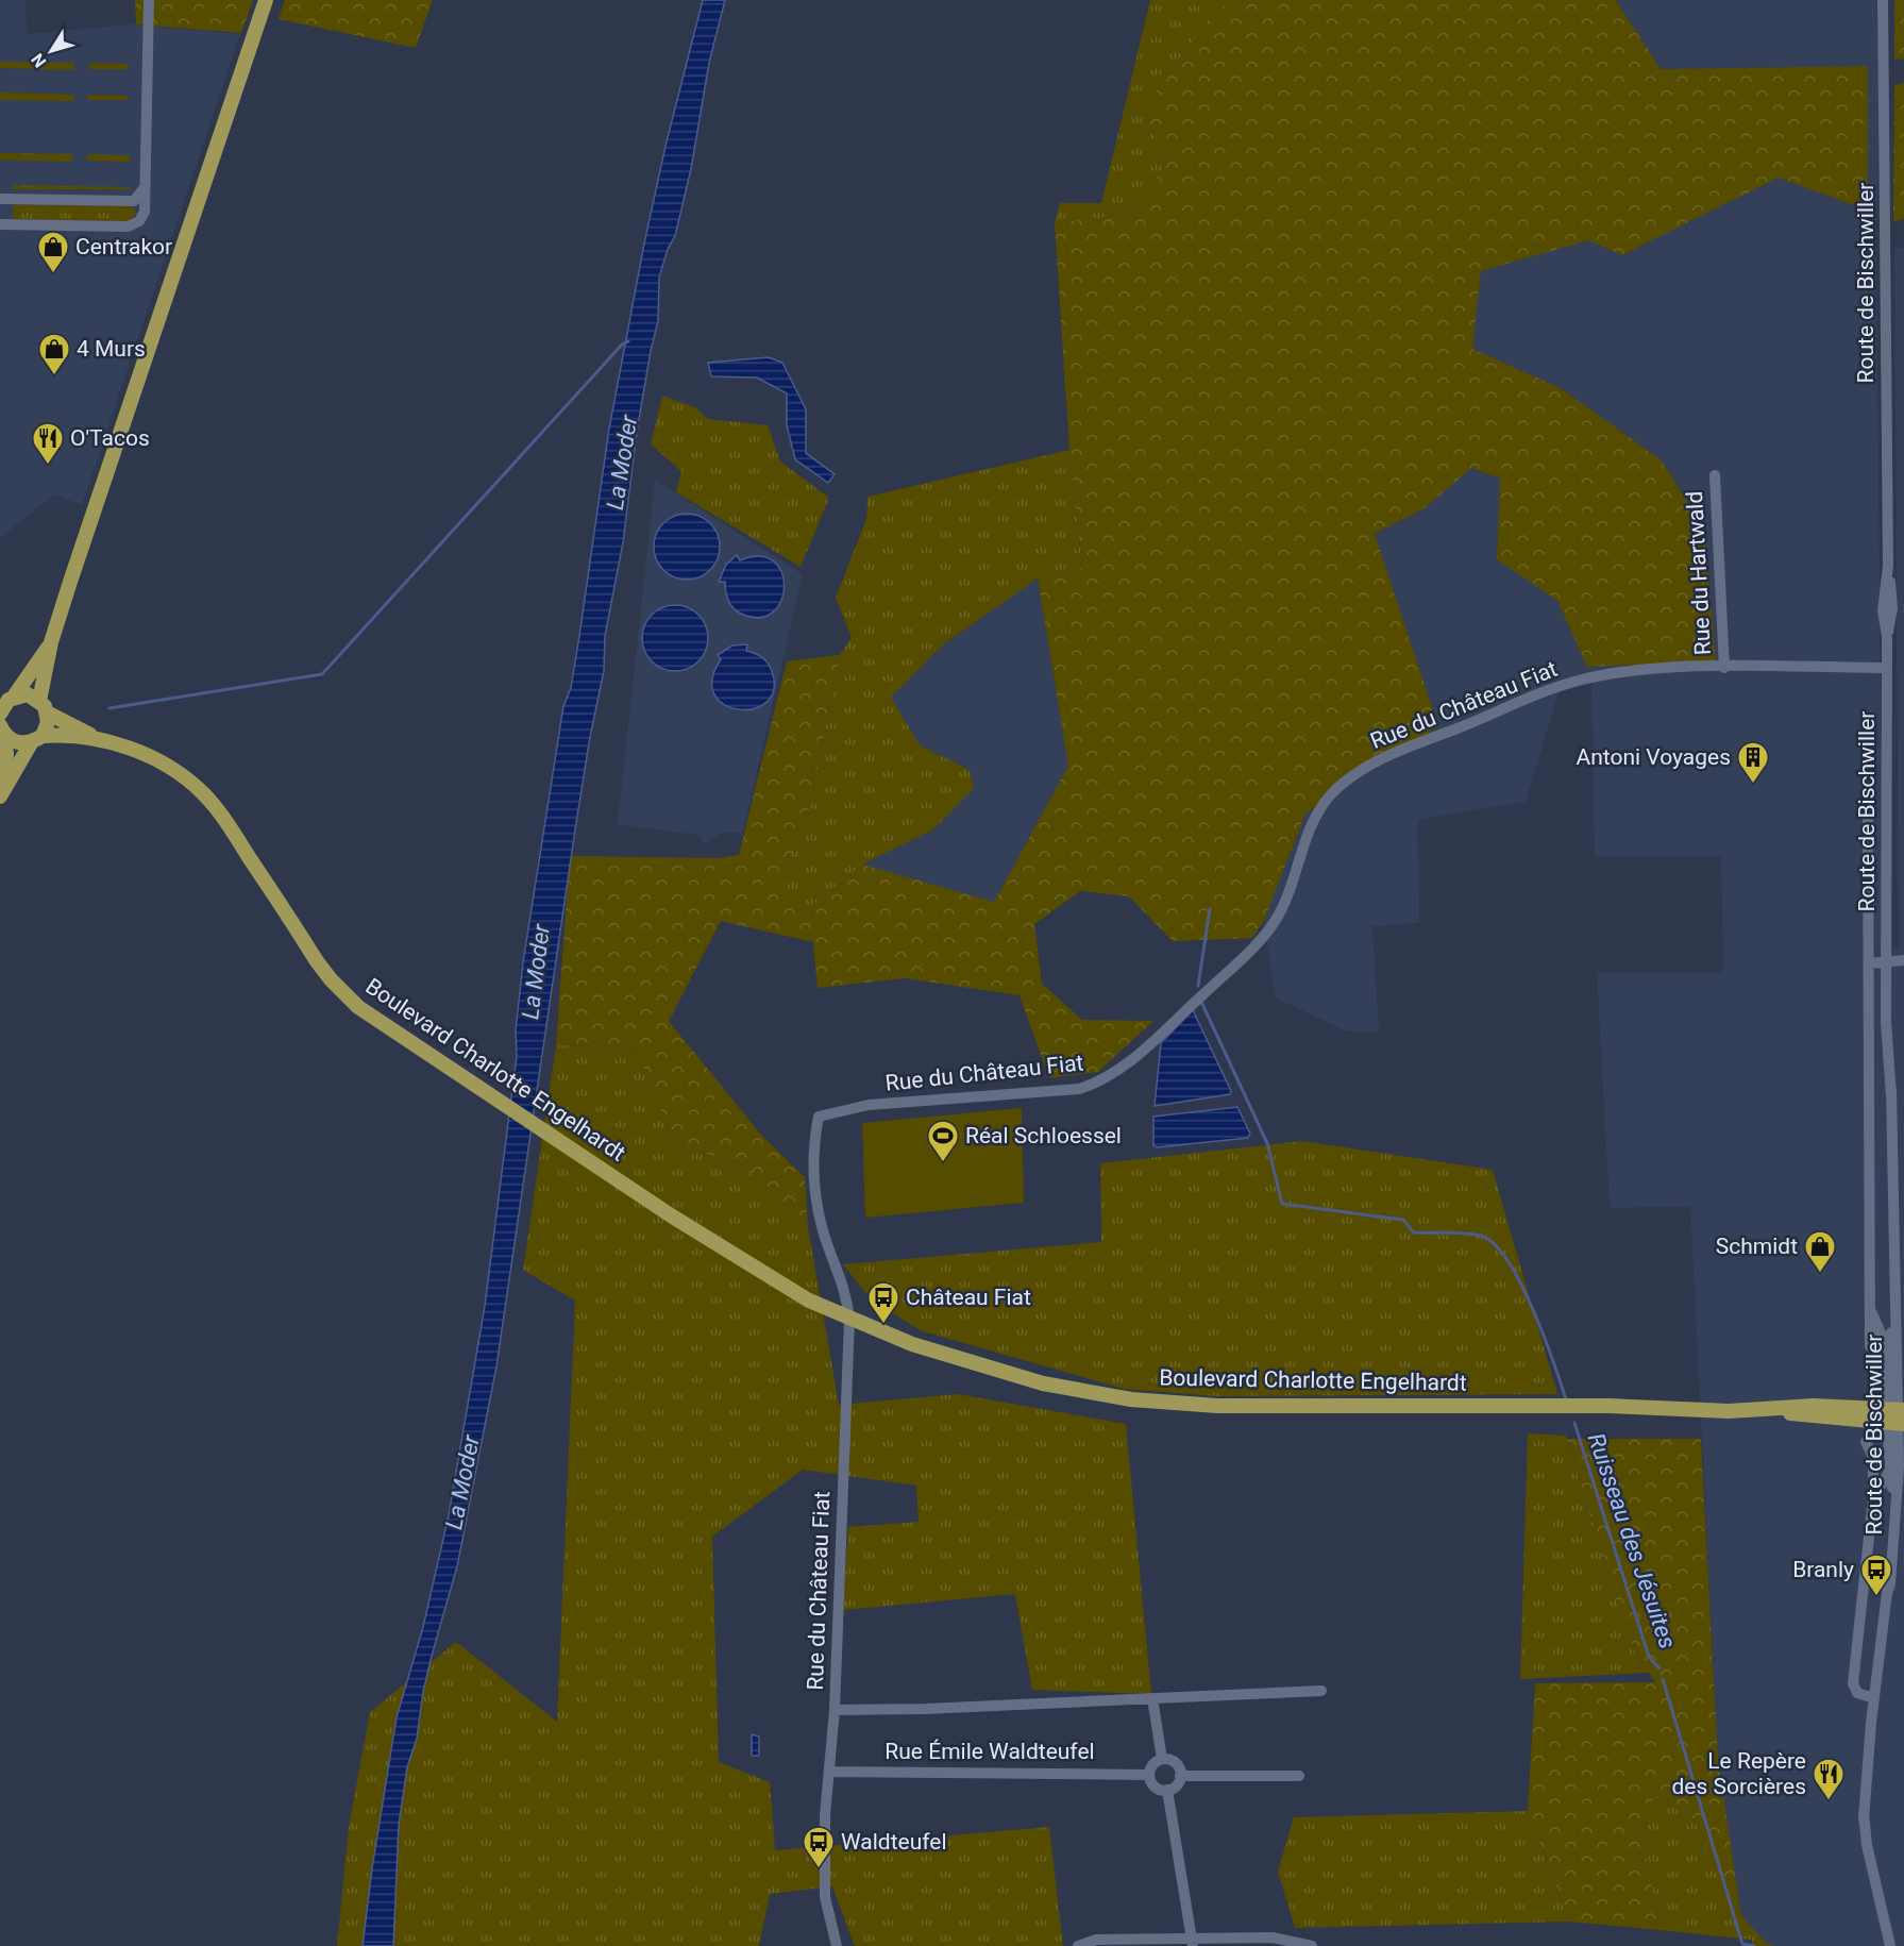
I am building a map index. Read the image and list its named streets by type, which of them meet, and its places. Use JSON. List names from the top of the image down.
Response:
{
  "streets": {
    "main road": ["Boulevard Charlotte Engelhardt"],
    "street": [
      "Route de Bischwiller",
      "Rue du Hartwald",
      "Rue du Château Fiat",
      "Rue Émile Waldteufel"
    ]
  },
  "crossings": [
    ["Route de Bischwiller", "Rue du Château Fiat"],
    ["Route de Bischwiller", "Boulevard Charlotte Engelhardt"],
    ["Rue du Hartwald", "Rue du Château Fiat"],
    ["Rue du Château Fiat", "Boulevard Charlotte Engelhardt"],
    ["Rue du Château Fiat", "Rue Émile Waldteufel"]
  ],
  "water": ["La Moder", "Ruisseau des Jésuites"],
  "places": {
    "shop": ["Centrakor", "4 Murs", "Schmidt"],
    "restaurant": ["O'Tacos", "Le Repère des Sorcières"],
    "building": ["Antoni Voyages"],
    "sports": ["Réal Schloessel"],
    "bus stop": ["Château Fiat", "Branly", "Waldteufel"]
  },
  "north": "bottom left"
}
